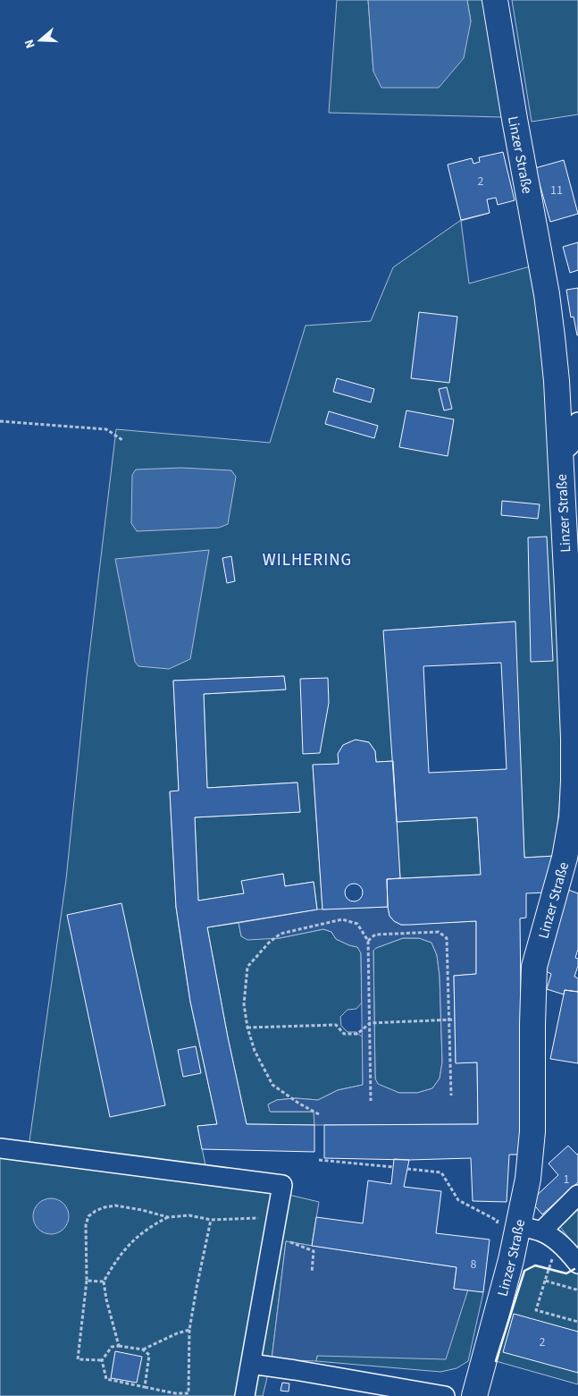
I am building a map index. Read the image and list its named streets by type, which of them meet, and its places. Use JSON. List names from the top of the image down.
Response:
{
  "streets": {
    "main road": ["Linzer Straße"]
  },
  "districts": ["WILHERING"],
  "house_numbers": [
    "2",
    "11",
    "1",
    "8",
    "2"
  ],
  "north": "left"
}
